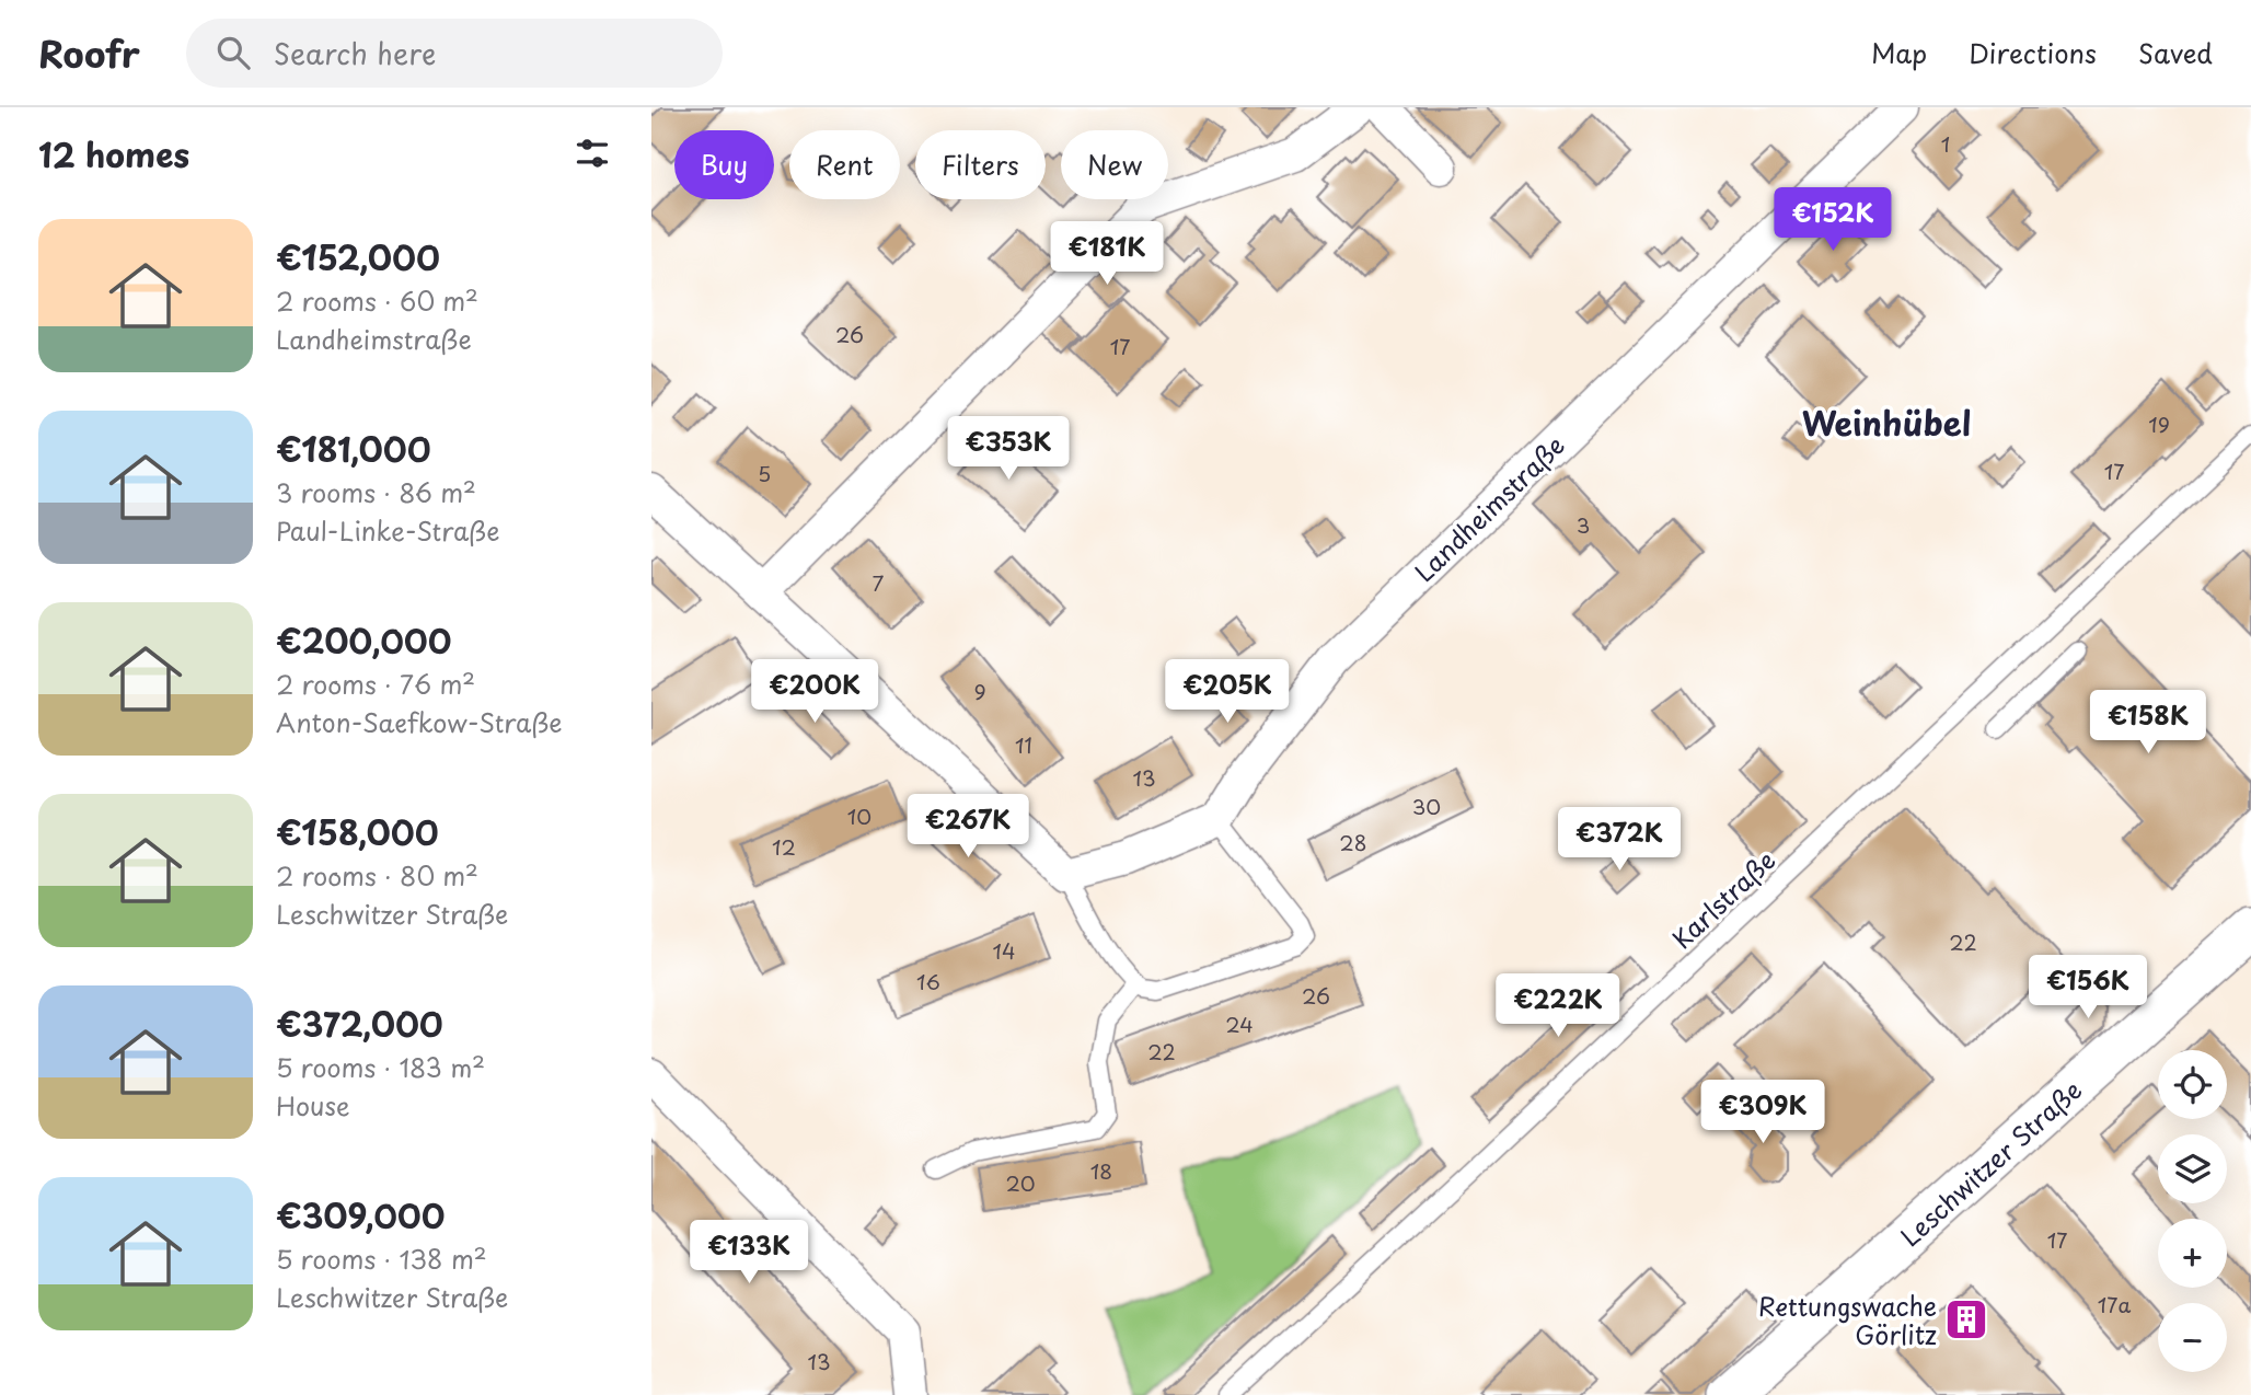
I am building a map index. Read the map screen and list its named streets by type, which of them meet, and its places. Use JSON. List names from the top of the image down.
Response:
{
  "streets": {
    "street": ["Landheimstraße", "Leschwitzer Straße"],
    "lane": ["Karlstraße"]
  },
  "districts": ["Weinhübel"],
  "places": {
    "building": ["Rettungswache Görlitz"]
  },
  "house_numbers": [
    "1",
    "26",
    "17",
    "19",
    "17",
    "5",
    "3",
    "7",
    "9",
    "11",
    "13",
    "30",
    "10",
    "28",
    "12",
    "22",
    "14",
    "16",
    "26",
    "24",
    "22",
    "18",
    "20",
    "17",
    "17a",
    "13"
  ],
  "page": {
    "header": "Roofr",
    "search": "Search here",
    "nav": ["Map", "Directions", "Saved"],
    "heading": "12 homes",
    "chip": [
      "Buy",
      "Rent",
      "Filters",
      "New"
    ],
    "price": [
      "€152K",
      "€181K",
      "€353K",
      "€200K",
      "€205K",
      "€158K",
      "€267K",
      "€372K",
      "€156K",
      "€222K",
      "€309K",
      "€133K"
    ],
    "list": [
      {
        "name": "€152,000",
        "note": "2 rooms · 60 m² · Landheimstraße"
      },
      {
        "name": "€181,000",
        "note": "3 rooms · 86 m² · Paul-Linke-Straße"
      },
      {
        "name": "€200,000",
        "note": "2 rooms · 76 m² · Anton-Saefkow-Straße"
      },
      {
        "name": "€158,000",
        "note": "2 rooms · 80 m² · Leschwitzer Straße"
      },
      {
        "name": "€372,000",
        "note": "5 rooms · 183 m² · House"
      },
      {
        "name": "€309,000",
        "note": "5 rooms · 138 m² · Leschwitzer Straße"
      }
    ],
    "map_buttons": ["+", "−"]
  }
}
